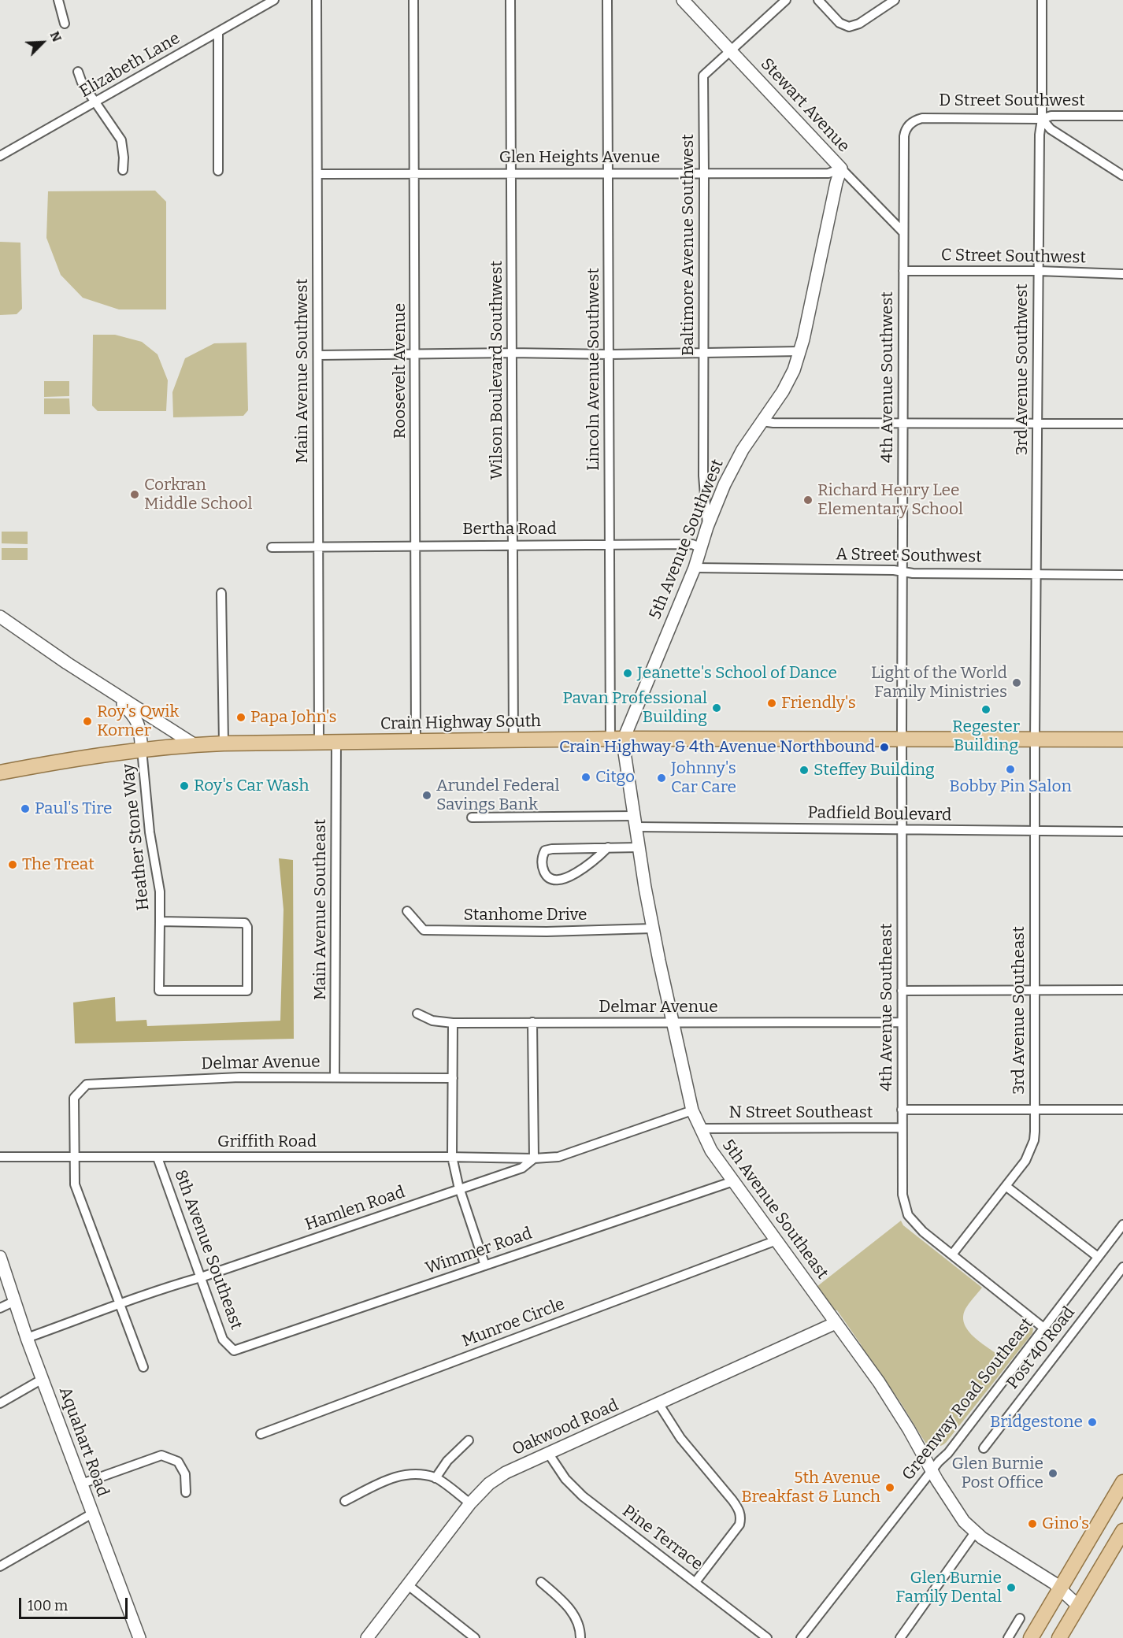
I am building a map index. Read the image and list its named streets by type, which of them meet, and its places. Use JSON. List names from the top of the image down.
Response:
{
  "streets": {
    "main road": ["Crain Highway South"],
    "street": [
      "Elizabeth Lane",
      "D Street Southwest",
      "Stewart Avenue",
      "Glen Heights Avenue",
      "Baltimore Avenue Southwest",
      "C Street Southwest",
      "Lincoln Avenue Southwest",
      "3rd Avenue Southwest",
      "Wilson Boulevard Southwest",
      "Main Avenue Southwest",
      "Roosevelt Avenue",
      "4th Avenue Southwest",
      "Bertha Road",
      "5th Avenue Southwest",
      "A Street Southwest",
      "Padfield Boulevard",
      "Heather Stone Way",
      "Main Avenue Southeast",
      "Stanhome Drive",
      "Delmar Avenue",
      "4th Avenue Southeast",
      "3rd Avenue Southeast",
      "N Street Southeast",
      "Griffith Road",
      "Hamlen Road",
      "5th Avenue Southeast",
      "8th Avenue Southeast",
      "Wimmer Road",
      "Munroe Circle",
      "Post 40 Road",
      "Greenway Road Southeast",
      "Oakwood Road",
      "Aquahart Road",
      "Pine Terrace"
    ]
  },
  "crossings": [
    ["D Street Southwest", "3rd Avenue Southwest"],
    ["D Street Southwest", "4th Avenue Southwest"],
    ["Stewart Avenue", "Glen Heights Avenue"],
    ["Stewart Avenue", "Baltimore Avenue Southwest"],
    ["Stewart Avenue", "4th Avenue Southwest"],
    ["Stewart Avenue", "5th Avenue Southwest"],
    ["Glen Heights Avenue", "Baltimore Avenue Southwest"],
    ["Glen Heights Avenue", "Lincoln Avenue Southwest"],
    ["Glen Heights Avenue", "Wilson Boulevard Southwest"],
    ["Glen Heights Avenue", "Main Avenue Southwest"],
    ["Glen Heights Avenue", "Roosevelt Avenue"],
    ["Glen Heights Avenue", "5th Avenue Southwest"],
    ["Baltimore Avenue Southwest", "5th Avenue Southwest"],
    ["C Street Southwest", "3rd Avenue Southwest"],
    ["C Street Southwest", "4th Avenue Southwest"],
    ["Lincoln Avenue Southwest", "Bertha Road"],
    ["Lincoln Avenue Southwest", "5th Avenue Southwest"],
    ["Lincoln Avenue Southwest", "Crain Highway South"],
    ["Lincoln Avenue Southwest", "5th Avenue Southeast"],
    ["3rd Avenue Southwest", "A Street Southwest"],
    ["3rd Avenue Southwest", "Crain Highway South"],
    ["3rd Avenue Southwest", "3rd Avenue Southeast"],
    ["Wilson Boulevard Southwest", "Bertha Road"],
    ["Wilson Boulevard Southwest", "Crain Highway South"],
    ["Main Avenue Southwest", "Bertha Road"],
    ["Main Avenue Southwest", "Crain Highway South"],
    ["Roosevelt Avenue", "Bertha Road"],
    ["Roosevelt Avenue", "Crain Highway South"],
    ["4th Avenue Southwest", "A Street Southwest"],
    ["4th Avenue Southwest", "Crain Highway South"],
    ["4th Avenue Southwest", "4th Avenue Southeast"],
    ["Bertha Road", "5th Avenue Southwest"],
    ["5th Avenue Southwest", "A Street Southwest"],
    ["5th Avenue Southwest", "Crain Highway South"],
    ["5th Avenue Southwest", "5th Avenue Southeast"],
    ["Crain Highway South", "Heather Stone Way"],
    ["Crain Highway South", "Main Avenue Southeast"],
    ["Crain Highway South", "4th Avenue Southeast"],
    ["Crain Highway South", "3rd Avenue Southeast"],
    ["Crain Highway South", "5th Avenue Southeast"],
    ["Padfield Boulevard", "4th Avenue Southeast"],
    ["Padfield Boulevard", "3rd Avenue Southeast"],
    ["Padfield Boulevard", "5th Avenue Southeast"],
    ["Main Avenue Southeast", "Delmar Avenue"],
    ["Stanhome Drive", "5th Avenue Southeast"],
    ["Delmar Avenue", "4th Avenue Southeast"],
    ["Delmar Avenue", "Griffith Road"],
    ["Delmar Avenue", "5th Avenue Southeast"],
    ["4th Avenue Southeast", "3rd Avenue Southeast"],
    ["4th Avenue Southeast", "N Street Southeast"],
    ["4th Avenue Southeast", "Greenway Road Southeast"],
    ["N Street Southeast", "5th Avenue Southeast"],
    ["Griffith Road", "Hamlen Road"],
    ["Griffith Road", "8th Avenue Southeast"],
    ["Hamlen Road", "5th Avenue Southeast"],
    ["Hamlen Road", "8th Avenue Southeast"],
    ["Hamlen Road", "Aquahart Road"],
    ["5th Avenue Southeast", "Wimmer Road"],
    ["5th Avenue Southeast", "Munroe Circle"],
    ["5th Avenue Southeast", "Greenway Road Southeast"],
    ["5th Avenue Southeast", "Oakwood Road"],
    ["8th Avenue Southeast", "Wimmer Road"],
    ["Oakwood Road", "Pine Terrace"]
  ],
  "places": [
    "Corkran Middle School",
    "Richard Henry Lee Elementary School",
    "Jeanette's School of Dance",
    "Light of the World Family Ministries",
    "Friendly's",
    "Pavan Professional Building",
    "Regester Building",
    "Papa John's",
    "Roy's Qwik Korner",
    "Crain Highway & 4th Avenue Northbound",
    "Bobby Pin Salon",
    "Steffey Building",
    "Citgo",
    "Johnny's Car Care",
    "Roy's Car Wash",
    "Arundel Federal Savings Bank",
    "Paul's Tire",
    "The Treat",
    "Bridgestone",
    "Glen Burnie Post Office",
    "5th Avenue Breakfast & Lunch",
    "Gino's",
    "Glen Burnie Family Dental"
  ],
  "scale_bar": "100 m",
  "north": "top right"
}
